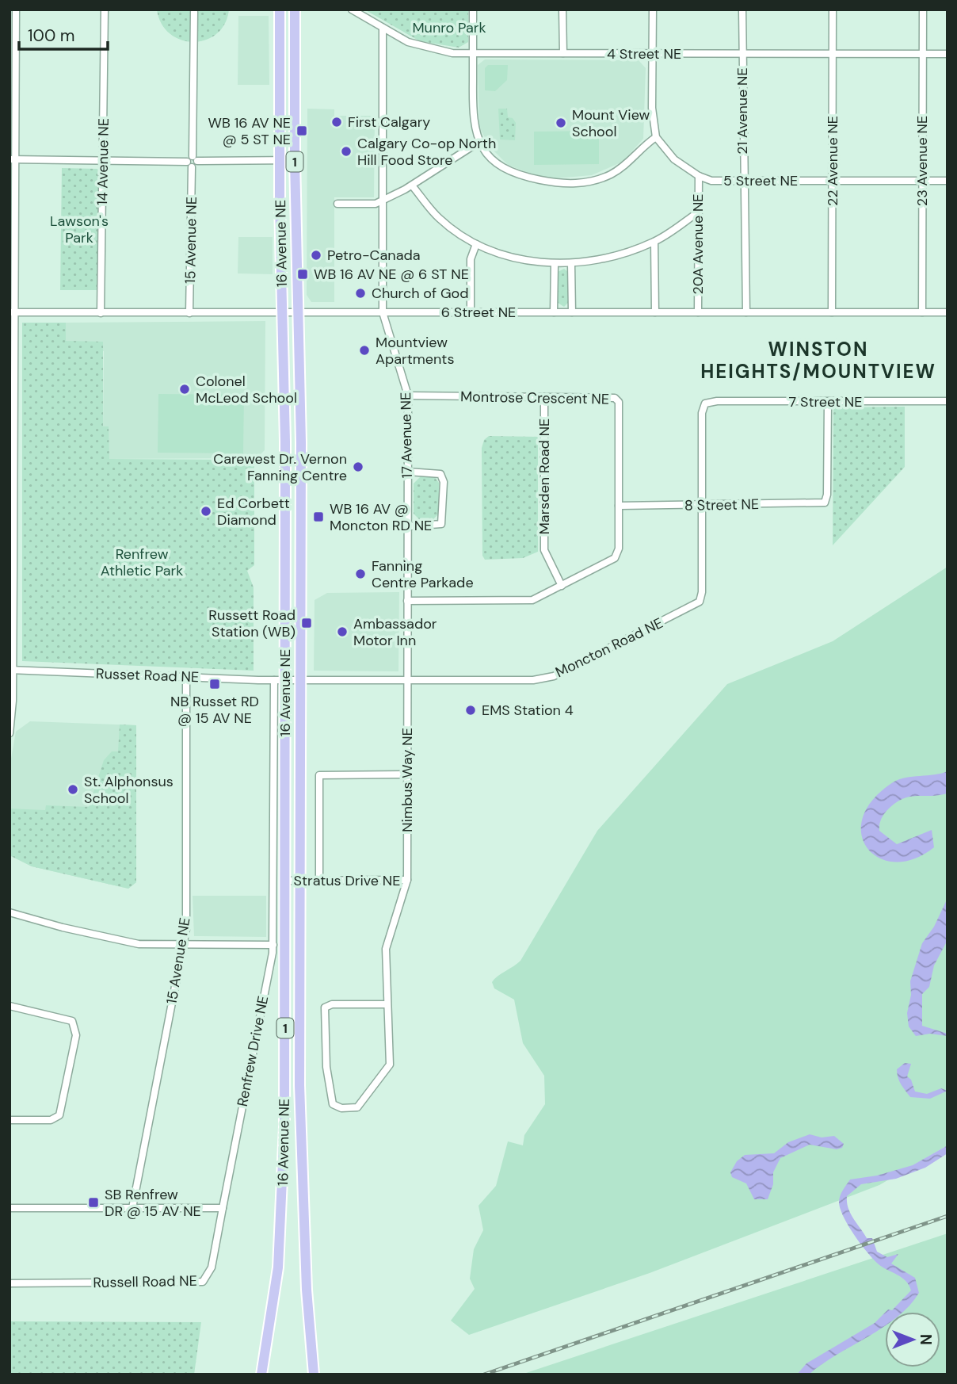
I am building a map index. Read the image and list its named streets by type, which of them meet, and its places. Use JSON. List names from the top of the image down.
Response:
{
  "streets": {
    "highway": ["1", "16 Avenue NE"],
    "street": [
      "4 Street NE",
      "21 Avenue NE",
      "22 Avenue NE",
      "23 Avenue NE",
      "14 Avenue NE",
      "5 Street NE",
      "15 Avenue NE",
      "20A Avenue NE",
      "6 Street NE",
      "Montrose Crescent NE",
      "7 Street NE",
      "17 Avenue NE",
      "Marsden Road NE",
      "8 Street NE",
      "Moncton Road NE",
      "Russet Road NE",
      "Nimbus Way NE",
      "Stratus Drive NE",
      "Renfrew Drive NE",
      "Russell Road NE"
    ]
  },
  "crossings": [
    ["4 Street NE", "21 Avenue NE"],
    ["4 Street NE", "22 Avenue NE"],
    ["4 Street NE", "23 Avenue NE"],
    ["4 Street NE", "17 Avenue NE"],
    ["21 Avenue NE", "5 Street NE"],
    ["21 Avenue NE", "6 Street NE"],
    ["22 Avenue NE", "5 Street NE"],
    ["22 Avenue NE", "6 Street NE"],
    ["23 Avenue NE", "5 Street NE"],
    ["23 Avenue NE", "6 Street NE"],
    ["14 Avenue NE", "6 Street NE"],
    ["5 Street NE", "20A Avenue NE"],
    ["15 Avenue NE", "6 Street NE"],
    ["15 Avenue NE", "Russet Road NE"],
    ["16 Avenue NE", "6 Street NE"],
    ["16 Avenue NE", "Moncton Road NE"],
    ["16 Avenue NE", "Russet Road NE"],
    ["16 Avenue NE", "Stratus Drive NE"],
    ["20A Avenue NE", "6 Street NE"],
    ["6 Street NE", "17 Avenue NE"],
    ["Montrose Crescent NE", "17 Avenue NE"],
    ["Montrose Crescent NE", "Marsden Road NE"],
    ["Montrose Crescent NE", "8 Street NE"],
    ["7 Street NE", "8 Street NE"],
    ["7 Street NE", "Moncton Road NE"],
    ["17 Avenue NE", "Moncton Road NE"],
    ["17 Avenue NE", "Nimbus Way NE"],
    ["8 Street NE", "Moncton Road NE"],
    ["Moncton Road NE", "Russet Road NE"],
    ["Moncton Road NE", "Nimbus Way NE"],
    ["Russet Road NE", "Renfrew Drive NE"],
    ["Nimbus Way NE", "Stratus Drive NE"],
    ["Renfrew Drive NE", "Russell Road NE"]
  ],
  "districts": ["WINSTON HEIGHTS/MOUNTVIEW"],
  "parks": ["Munro Park", "Lawson's Park", "Renfrew Athletic Park"],
  "places": {
    "other": [
      "First Calgary",
      "Mount View School",
      "Calgary Co-op North Hill Food Store",
      "Petro-Canada",
      "Church of God",
      "Mountview Apartments",
      "Colonel McLeod School",
      "Carewest Dr. Vernon Fanning Centre",
      "Ed Corbett Diamond",
      "Fanning Centre Parkade",
      "Ambassador Motor Inn",
      "EMS Station 4",
      "St. Alphonsus School"
    ],
    "transit": [
      "WB 16 AV NE @ 5 ST NE",
      "WB 16 AV NE @ 6 ST NE",
      "WB 16 AV @ Moncton RD NE",
      "Russett Road Station (WB)",
      "NB Russet RD @ 15 AV NE",
      "SB Renfrew DR @ 15 AV NE"
    ]
  },
  "scale_bar": "100 m",
  "north": "right"
}
